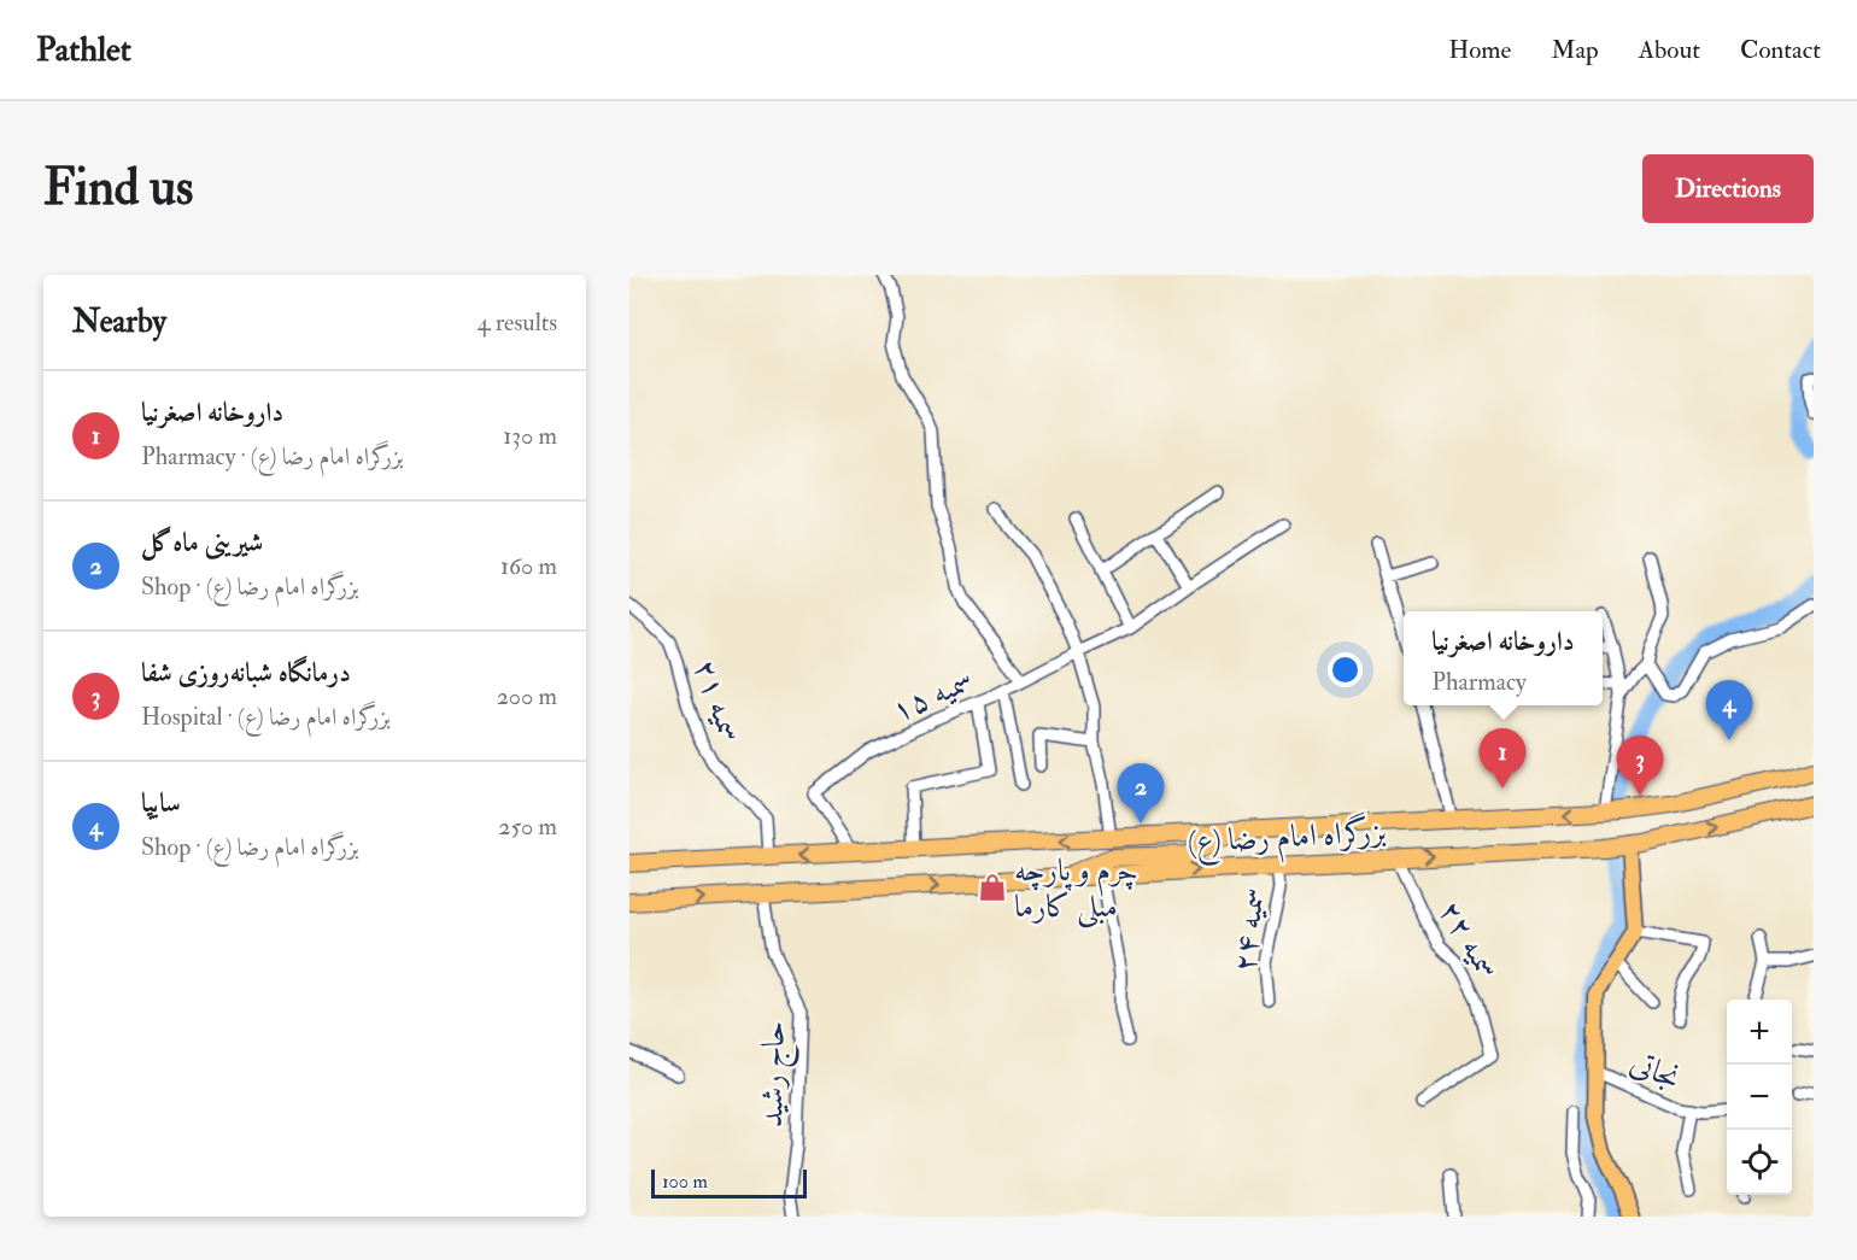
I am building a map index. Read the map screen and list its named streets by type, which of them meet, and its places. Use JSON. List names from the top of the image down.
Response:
{
  "streets": {
    "highway": ["بزرگراه امام رضا (ع)"],
    "street": [
      "سمیه ۱۵",
      "سمیه ۲۱",
      "سمیه ۲۴",
      "سمیه ۲۲",
      "نجاتی",
      "حاج رشید"
    ]
  },
  "crossings": [
    ["سمیه ۱۵", "بزرگراه امام رضا (ع)"],
    ["سمیه ۲۱", "بزرگراه امام رضا (ع)"],
    ["بزرگراه امام رضا (ع)", "سمیه ۲۴"],
    ["بزرگراه امام رضا (ع)", "سمیه ۲۲"],
    ["بزرگراه امام رضا (ع)", "حاج رشید"]
  ],
  "places": {
    "shop": ["چرم و پارچه مبلی کارما"]
  },
  "scale_bar": "100 m",
  "page": {
    "header": "Pathlet",
    "nav": [
      "Home",
      "Map",
      "About",
      "Contact"
    ],
    "buttons": "Directions",
    "title": "Find us",
    "heading": ["Nearby", "4 results"],
    "list": [
      {
        "mark": "1",
        "name": "داروخانه اصغرنیا",
        "note": "Pharmacy · بزرگراه امام رضا (ع)",
        "value": "130 m"
      },
      {
        "mark": "2",
        "name": "شیرینی ماه‌گل",
        "note": "Shop · بزرگراه امام رضا (ع)",
        "value": "160 m"
      },
      {
        "mark": "3",
        "name": "درمانگاه شبانه‌روزی شفا",
        "note": "Hospital · بزرگراه امام رضا (ع)",
        "value": "200 m"
      },
      {
        "mark": "4",
        "name": "سایپا",
        "note": "Shop · بزرگراه امام رضا (ع)",
        "value": "250 m"
      }
    ],
    "popup": ["داروخانه اصغرنیا", "Pharmacy"],
    "pins": [
      "4",
      "1",
      "3",
      "2"
    ],
    "map_buttons": ["+", "−"],
    "scale": "100 m"
  }
}
